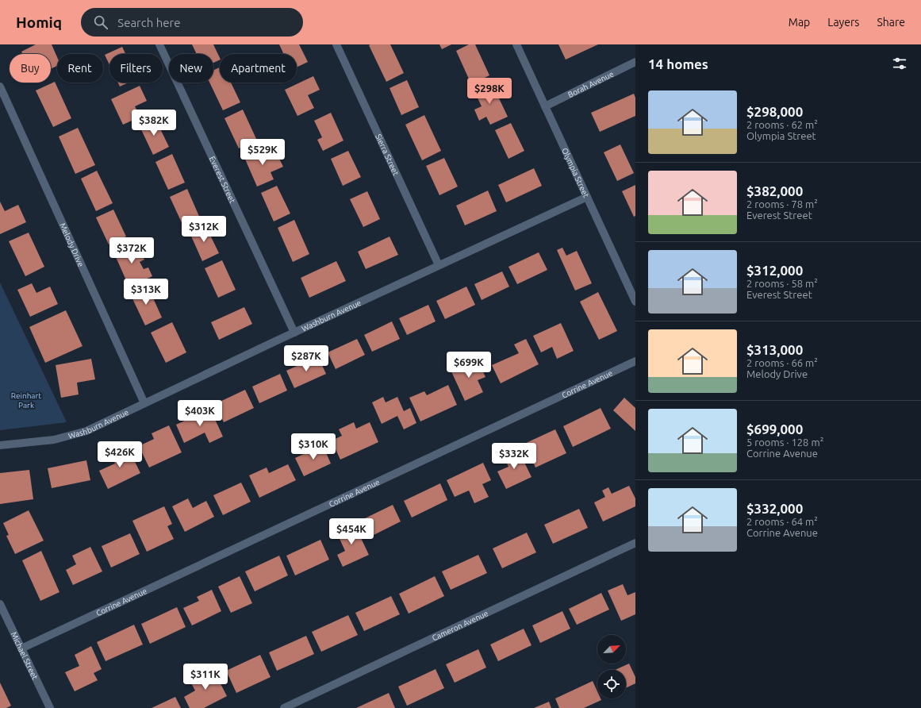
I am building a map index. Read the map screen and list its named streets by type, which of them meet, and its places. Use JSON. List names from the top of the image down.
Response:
{
  "streets": {
    "street": [
      "Borah Avenue",
      "Sierra Street",
      "Olympia Street",
      "Everest Street",
      "Melody Drive",
      "Washburn Avenue",
      "Corrine Avenue",
      "Cameron Avenue",
      "Michael Street"
    ]
  },
  "crossings": [
    ["Borah Avenue", "Olympia Street"],
    ["Sierra Street", "Washburn Avenue"],
    ["Olympia Street", "Washburn Avenue"],
    ["Everest Street", "Washburn Avenue"],
    ["Melody Drive", "Washburn Avenue"],
    ["Corrine Avenue", "Michael Street"]
  ],
  "parks": ["Reinhart Park"],
  "north": "top right",
  "page": {
    "header": "Homiq",
    "search": "Search here",
    "nav": ["Map", "Layers", "Share"],
    "heading": "14 homes",
    "chip": [
      "Buy",
      "Rent",
      "Filters",
      "New",
      "Apartment"
    ],
    "price": [
      "$298K",
      "$382K",
      "$529K",
      "$312K",
      "$372K",
      "$313K",
      "$287K",
      "$699K",
      "$403K",
      "$310K",
      "$426K",
      "$332K",
      "$454K",
      "$311K"
    ],
    "list": [
      {
        "name": "$298,000",
        "note": "2 rooms · 62 m² · Olympia Street"
      },
      {
        "name": "$382,000",
        "note": "2 rooms · 78 m² · Everest Street"
      },
      {
        "name": "$312,000",
        "note": "2 rooms · 58 m² · Everest Street"
      },
      {
        "name": "$313,000",
        "note": "2 rooms · 66 m² · Melody Drive"
      },
      {
        "name": "$699,000",
        "note": "5 rooms · 128 m² · Corrine Avenue"
      },
      {
        "name": "$332,000",
        "note": "2 rooms · 64 m² · Corrine Avenue"
      }
    ]
  }
}
